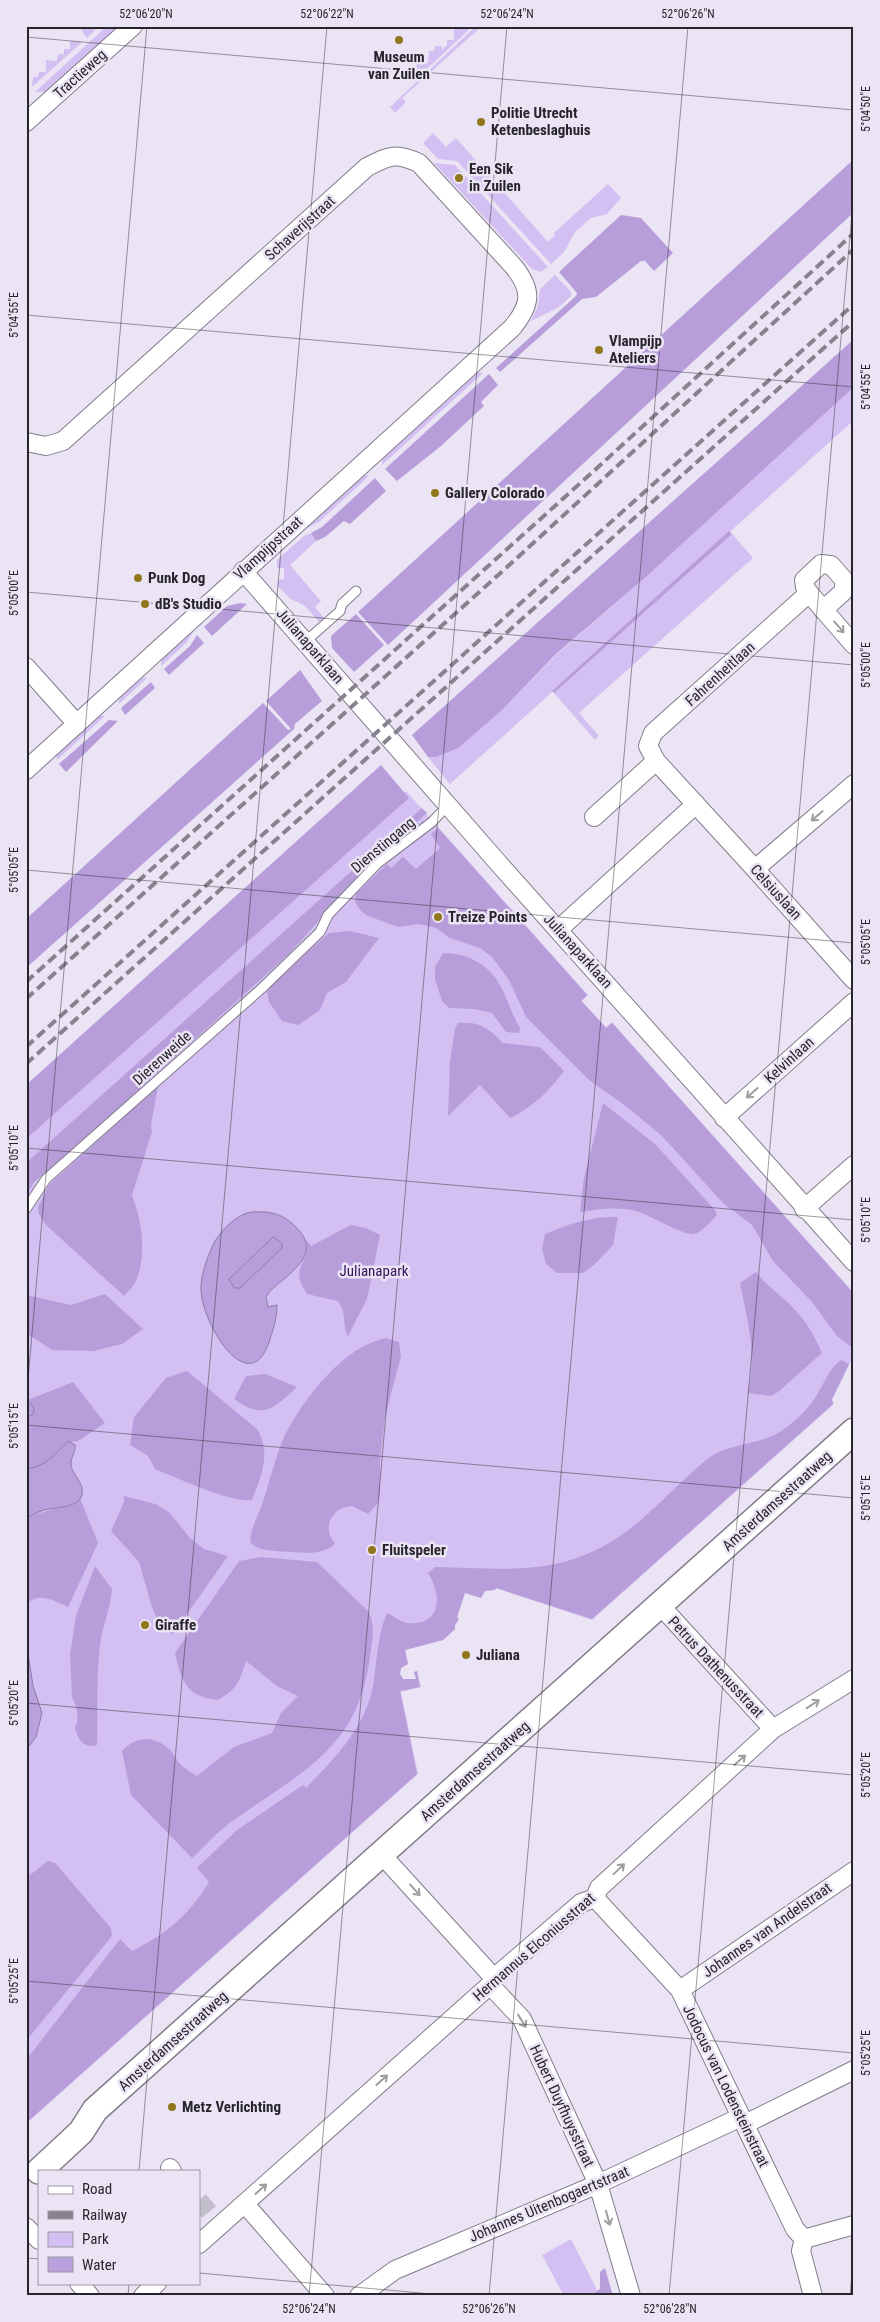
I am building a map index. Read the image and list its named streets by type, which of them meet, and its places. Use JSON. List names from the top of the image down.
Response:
{
  "streets": {
    "main road": ["Amsterdamsestraatweg"],
    "street": [
      "Tractieweg",
      "Schaverijstraat",
      "Vlampijpstraat",
      "Julianaparklaan",
      "Fahrenheitlaan",
      "Celsiuslaan",
      "Kelvinlaan",
      "Petrus Dathenusstraat",
      "Johannes van Andelstraat",
      "Hermannus Elconiusstraat",
      "Jodocus van Lodensteinstraat",
      "Hubert Duyfhuysstraat",
      "Johannes Uitenbogaertstraat"
    ],
    "lane": ["Dienstingang", "Dierenweide"]
  },
  "crossings": [
    ["Schaverijstraat", "Vlampijpstraat"],
    ["Vlampijpstraat", "Julianaparklaan"],
    ["Julianaparklaan", "Dienstingang"],
    ["Julianaparklaan", "Kelvinlaan"],
    ["Fahrenheitlaan", "Celsiuslaan"],
    ["Dienstingang", "Dierenweide"],
    ["Amsterdamsestraatweg", "Petrus Dathenusstraat"],
    ["Amsterdamsestraatweg", "Hubert Duyfhuysstraat"],
    ["Petrus Dathenusstraat", "Hermannus Elconiusstraat"],
    ["Johannes van Andelstraat", "Jodocus van Lodensteinstraat"],
    ["Hermannus Elconiusstraat", "Jodocus van Lodensteinstraat"],
    ["Hermannus Elconiusstraat", "Hubert Duyfhuysstraat"],
    ["Jodocus van Lodensteinstraat", "Johannes Uitenbogaertstraat"],
    ["Hubert Duyfhuysstraat", "Johannes Uitenbogaertstraat"]
  ],
  "one_way": ["Hermannus Elconiusstraat", "Hubert Duyfhuysstraat"],
  "parks": ["Julianapark"],
  "places": [
    "Museum van Zuilen",
    "Politie Utrecht Ketenbeslaghuis",
    "Een Sik in Zuilen",
    "Vlampijp Ateliers",
    "Gallery Colorado",
    "Punk Dog",
    "dB's Studio",
    "Treize Points",
    "Fluitspeler",
    "Giraffe",
    "Juliana",
    "Metz Verlichting"
  ],
  "legend": [
    "Road",
    "Railway",
    "Park",
    "Water"
  ],
  "coordinates": [
    "52°06'20\"N",
    "52°06'22\"N",
    "52°06'24\"N",
    "52°06'26\"N",
    "5°04'50\"E",
    "5°04'55\"E",
    "5°05'00\"E",
    "5°05'05\"E",
    "5°05'10\"E",
    "5°05'15\"E",
    "5°05'20\"E",
    "5°05'25\"E",
    "52°06'28\"N"
  ]
}
